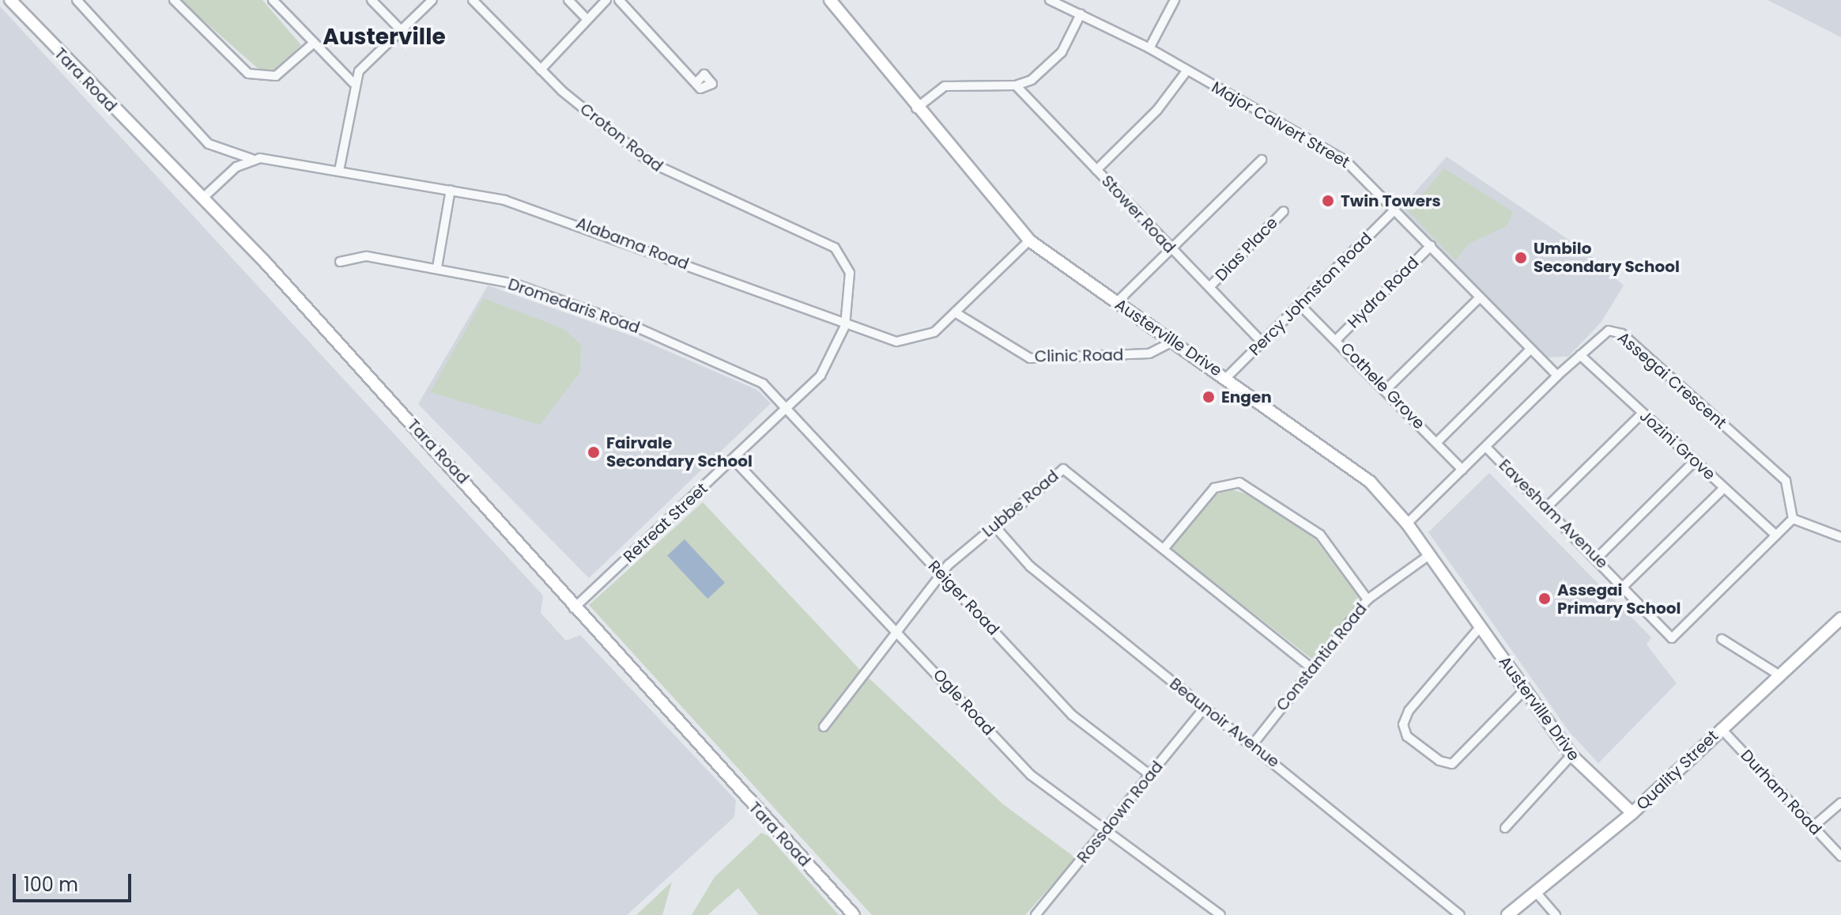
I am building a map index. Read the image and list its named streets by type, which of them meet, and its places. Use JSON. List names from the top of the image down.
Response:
{
  "streets": {
    "street": [
      "Tara Road",
      "Major Calvert Street",
      "Croton Road",
      "Stower Road",
      "Alabama Road",
      "Dias Place",
      "Hydra Road",
      "Percy Johnston Road",
      "Dromedaris Road",
      "Austerville Drive",
      "Clinic Road",
      "Assegai Crescent",
      "Cothele Grove",
      "Jozini Grove",
      "Lubbe Road",
      "Eavesham Avenue",
      "Retreat Street",
      "Reiger Road",
      "Constantia Road",
      "Ogle Road",
      "Beaunoir Avenue",
      "Quality Street",
      "Durham Road",
      "Rossdown Road"
    ]
  },
  "crossings": [
    ["Tara Road", "Retreat Street"],
    ["Major Calvert Street", "Hydra Road"],
    ["Major Calvert Street", "Percy Johnston Road"],
    ["Major Calvert Street", "Assegai Crescent"],
    ["Croton Road", "Retreat Street"],
    ["Stower Road", "Dias Place"],
    ["Stower Road", "Percy Johnston Road"],
    ["Alabama Road", "Austerville Drive"],
    ["Alabama Road", "Clinic Road"],
    ["Alabama Road", "Retreat Street"],
    ["Hydra Road", "Cothele Grove"],
    ["Percy Johnston Road", "Austerville Drive"],
    ["Percy Johnston Road", "Cothele Grove"],
    ["Dromedaris Road", "Retreat Street"],
    ["Dromedaris Road", "Reiger Road"],
    ["Austerville Drive", "Clinic Road"],
    ["Austerville Drive", "Assegai Crescent"],
    ["Austerville Drive", "Constantia Road"],
    ["Austerville Drive", "Quality Street"],
    ["Assegai Crescent", "Cothele Grove"],
    ["Assegai Crescent", "Jozini Grove"],
    ["Assegai Crescent", "Eavesham Avenue"],
    ["Jozini Grove", "Eavesham Avenue"],
    ["Lubbe Road", "Reiger Road"],
    ["Lubbe Road", "Constantia Road"],
    ["Lubbe Road", "Ogle Road"],
    ["Lubbe Road", "Beaunoir Avenue"],
    ["Retreat Street", "Reiger Road"],
    ["Retreat Street", "Ogle Road"],
    ["Reiger Road", "Rossdown Road"],
    ["Constantia Road", "Beaunoir Avenue"],
    ["Ogle Road", "Rossdown Road"],
    ["Beaunoir Avenue", "Rossdown Road"],
    ["Quality Street", "Durham Road"]
  ],
  "districts": ["Austerville"],
  "places": [
    "Twin Towers",
    "Umbilo Secondary School",
    "Engen",
    "Fairvale Secondary School",
    "Assegai Primary School"
  ],
  "scale_bar": "100 m"
}
